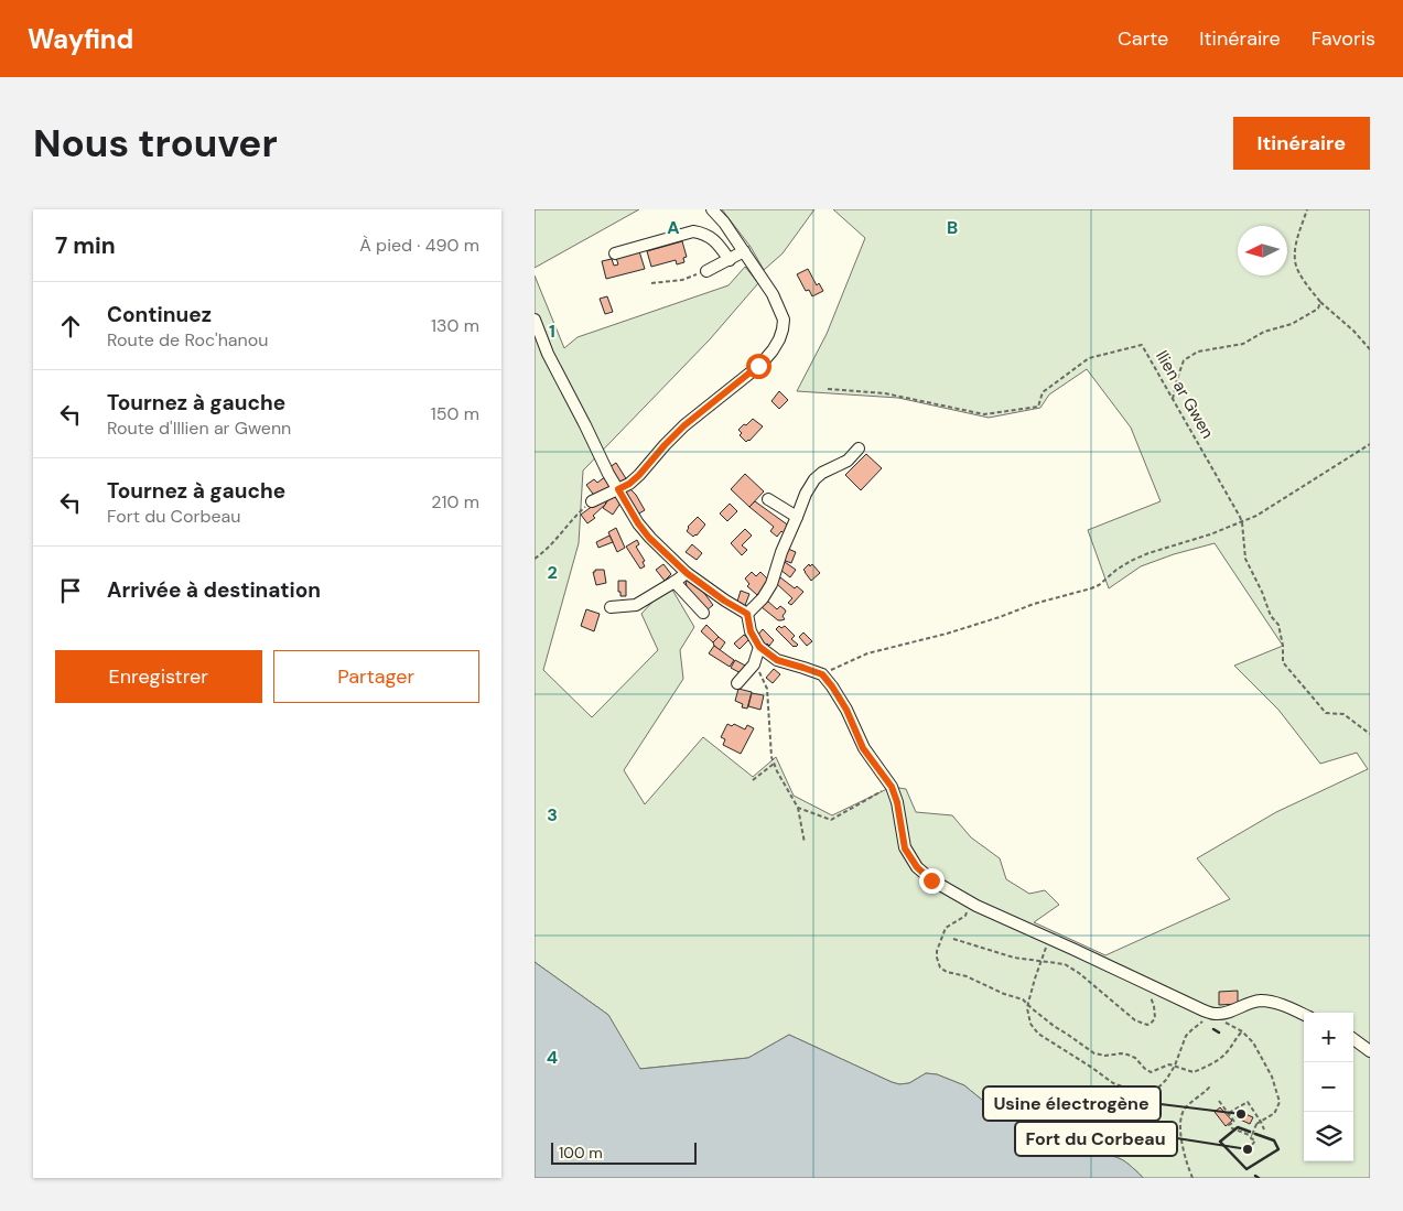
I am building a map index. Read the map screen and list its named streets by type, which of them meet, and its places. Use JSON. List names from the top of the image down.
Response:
{
  "streets": {
    "path": ["Ilien ar Gwen"]
  },
  "places": ["Usine électrogène", "Fort du Corbeau"],
  "scale_bar": "100 m",
  "north": "left",
  "page": {
    "header": "Wayfind",
    "nav": ["Carte", "Itinéraire", "Favoris"],
    "buttons": [
      "Itinéraire",
      ["Enregistrer", "Partager"]
    ],
    "title": "Nous trouver",
    "heading": ["7 min", "À pied · 490 m"],
    "list": [
      ["Continuez", "Route de Roc'hanou", "130 m"],
      ["Tournez à gauche", "Route d'Illien ar Gwenn", "150 m"],
      ["Tournez à gauche", "Fort du Corbeau", "210 m"],
      "Arrivée à destination"
    ],
    "map_buttons": ["+", "−"],
    "scale": "100 m"
  },
  "grid": {
    "columns": ["A", "B"],
    "rows": [
      "1",
      "2",
      "3",
      "4"
    ]
  }
}
